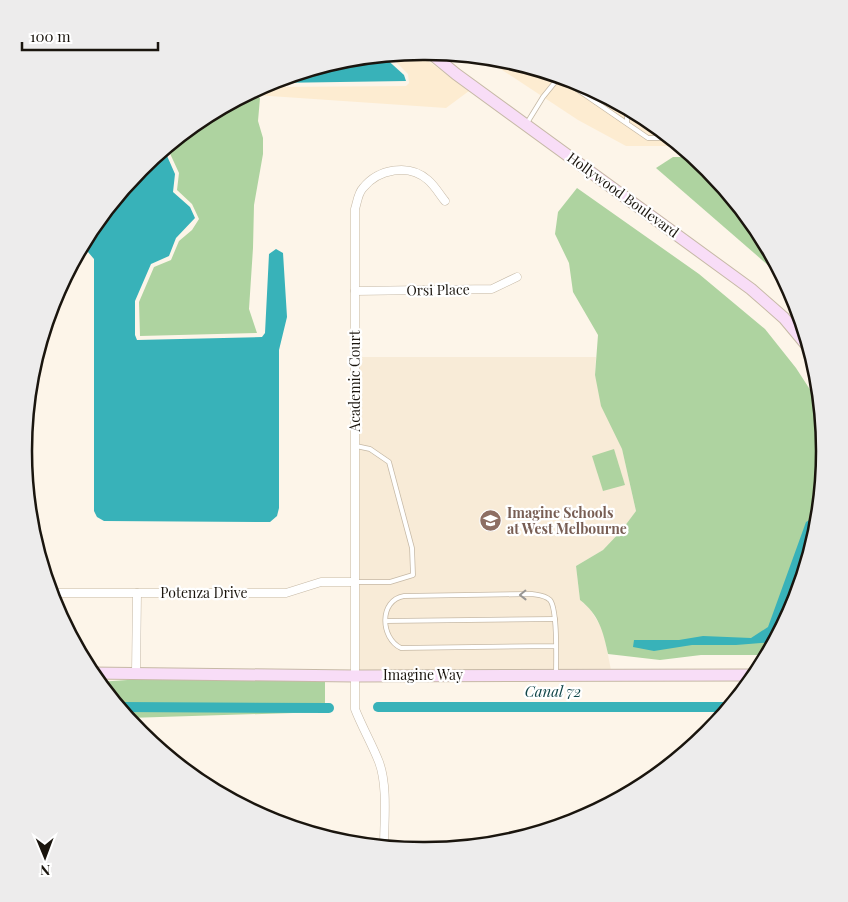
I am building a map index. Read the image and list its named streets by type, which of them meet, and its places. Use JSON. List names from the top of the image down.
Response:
{
  "streets": {
    "street": [
      "Hollywood Boulevard",
      "Orsi Place",
      "Academic Court",
      "Potenza Drive",
      "Imagine Way"
    ]
  },
  "crossings": [
    ["Orsi Place", "Academic Court"],
    ["Academic Court", "Potenza Drive"],
    ["Academic Court", "Imagine Way"]
  ],
  "water": ["Canal 72"],
  "places": {
    "school or university": ["Imagine Schools at West Melbourne"]
  },
  "scale_bar": "100 m",
  "north": "bottom"
}
